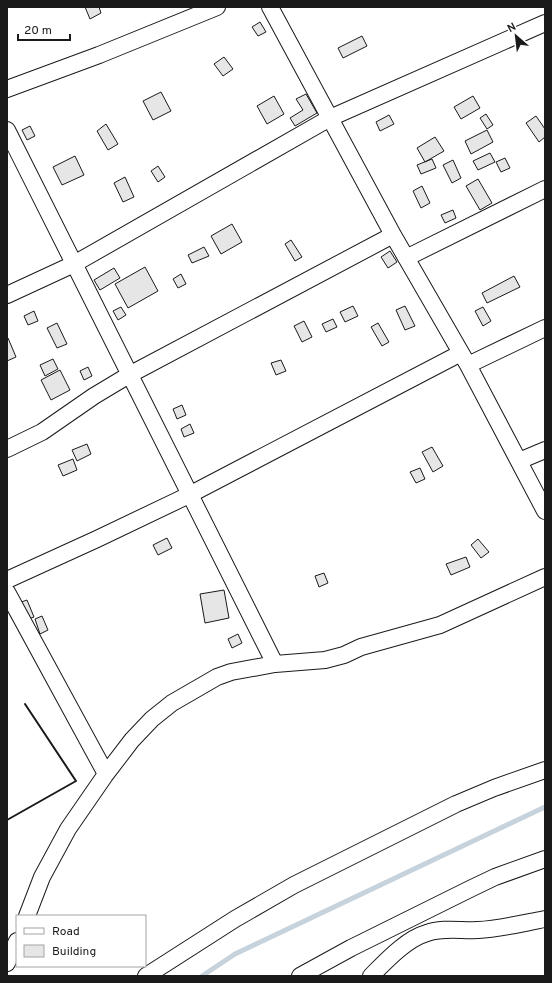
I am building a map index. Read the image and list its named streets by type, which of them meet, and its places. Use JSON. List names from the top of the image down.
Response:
{
  "legend": ["Road", "Building"],
  "scale_bar": "20 m",
  "north": "top left"
}
